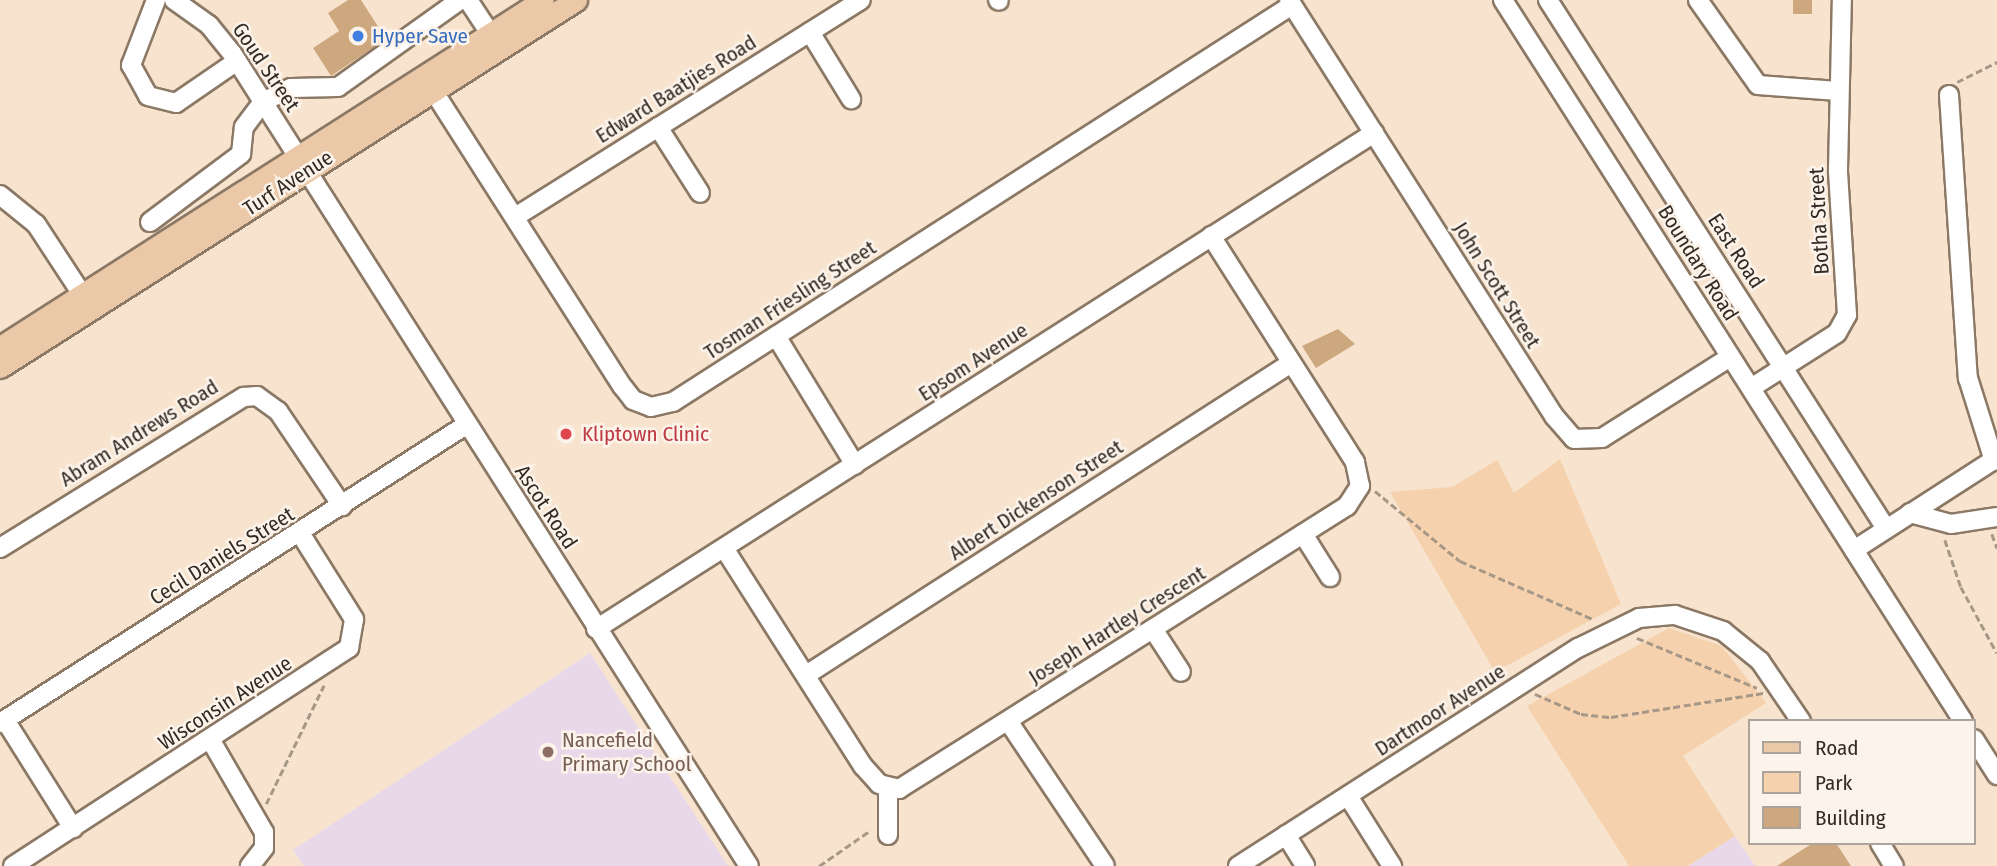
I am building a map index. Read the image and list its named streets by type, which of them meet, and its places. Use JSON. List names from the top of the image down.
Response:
{
  "streets": {
    "main road": ["Turf Avenue"],
    "street": [
      "Goud Street",
      "Edward Baatjies Road",
      "Botha Street",
      "East Road",
      "Boundary Road",
      "John Scott Street",
      "Tosman Friesling Street",
      "Epsom Avenue",
      "Abram Andrews Road",
      "Albert Dickenson Street",
      "Ascot Road",
      "Cecil Daniels Street",
      "Joseph Hartley Crescent",
      "Wisconsin Avenue",
      "Dartmoor Avenue"
    ]
  },
  "crossings": [
    ["Goud Street", "Turf Avenue"],
    ["Goud Street", "Ascot Road"],
    ["Edward Baatjies Road", "Tosman Friesling Street"],
    ["Turf Avenue", "Tosman Friesling Street"],
    ["Turf Avenue", "Ascot Road"],
    ["Botha Street", "East Road"],
    ["Botha Street", "Boundary Road"],
    ["Boundary Road", "John Scott Street"],
    ["John Scott Street", "Tosman Friesling Street"],
    ["John Scott Street", "Epsom Avenue"],
    ["Epsom Avenue", "Ascot Road"],
    ["Abram Andrews Road", "Cecil Daniels Street"],
    ["Ascot Road", "Cecil Daniels Street"],
    ["Cecil Daniels Street", "Wisconsin Avenue"]
  ],
  "places": ["Hyper Save", "Kliptown Clinic", "Nancefield Primary School"],
  "legend": ["Road", "Park", "Building"]
}
